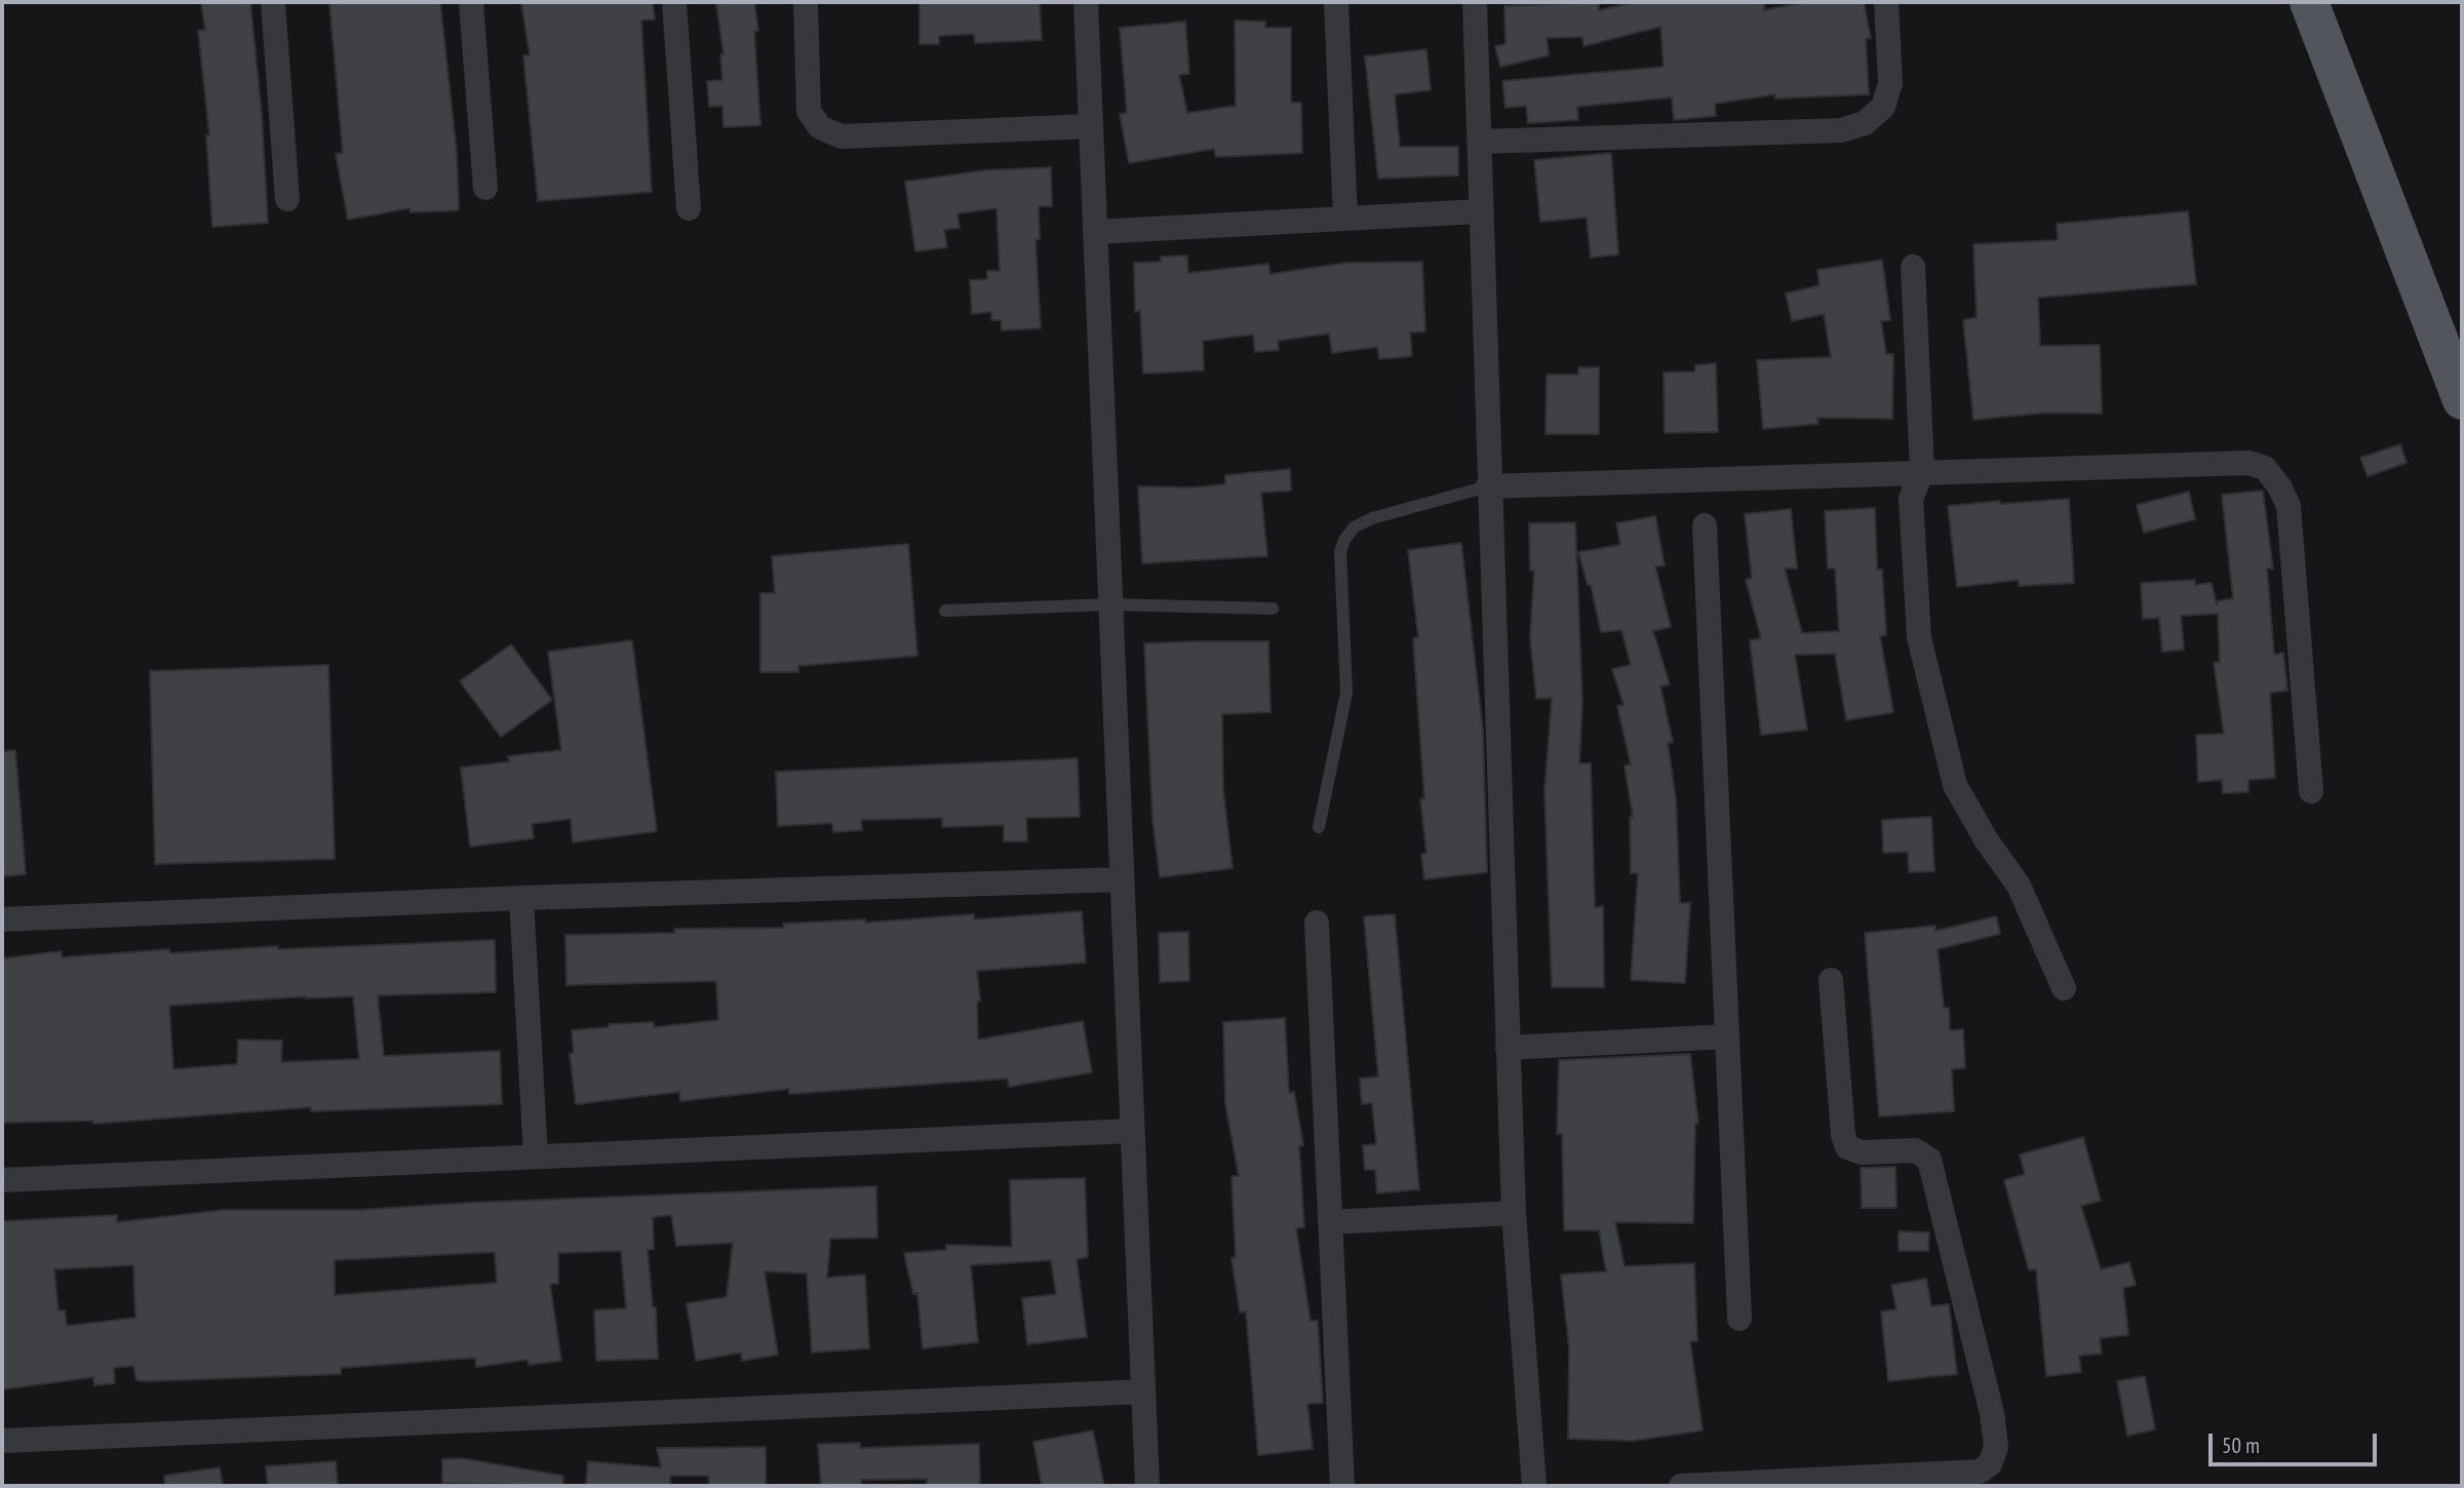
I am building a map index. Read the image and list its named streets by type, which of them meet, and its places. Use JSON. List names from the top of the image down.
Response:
{
  "scale_bar": "50 m"
}
